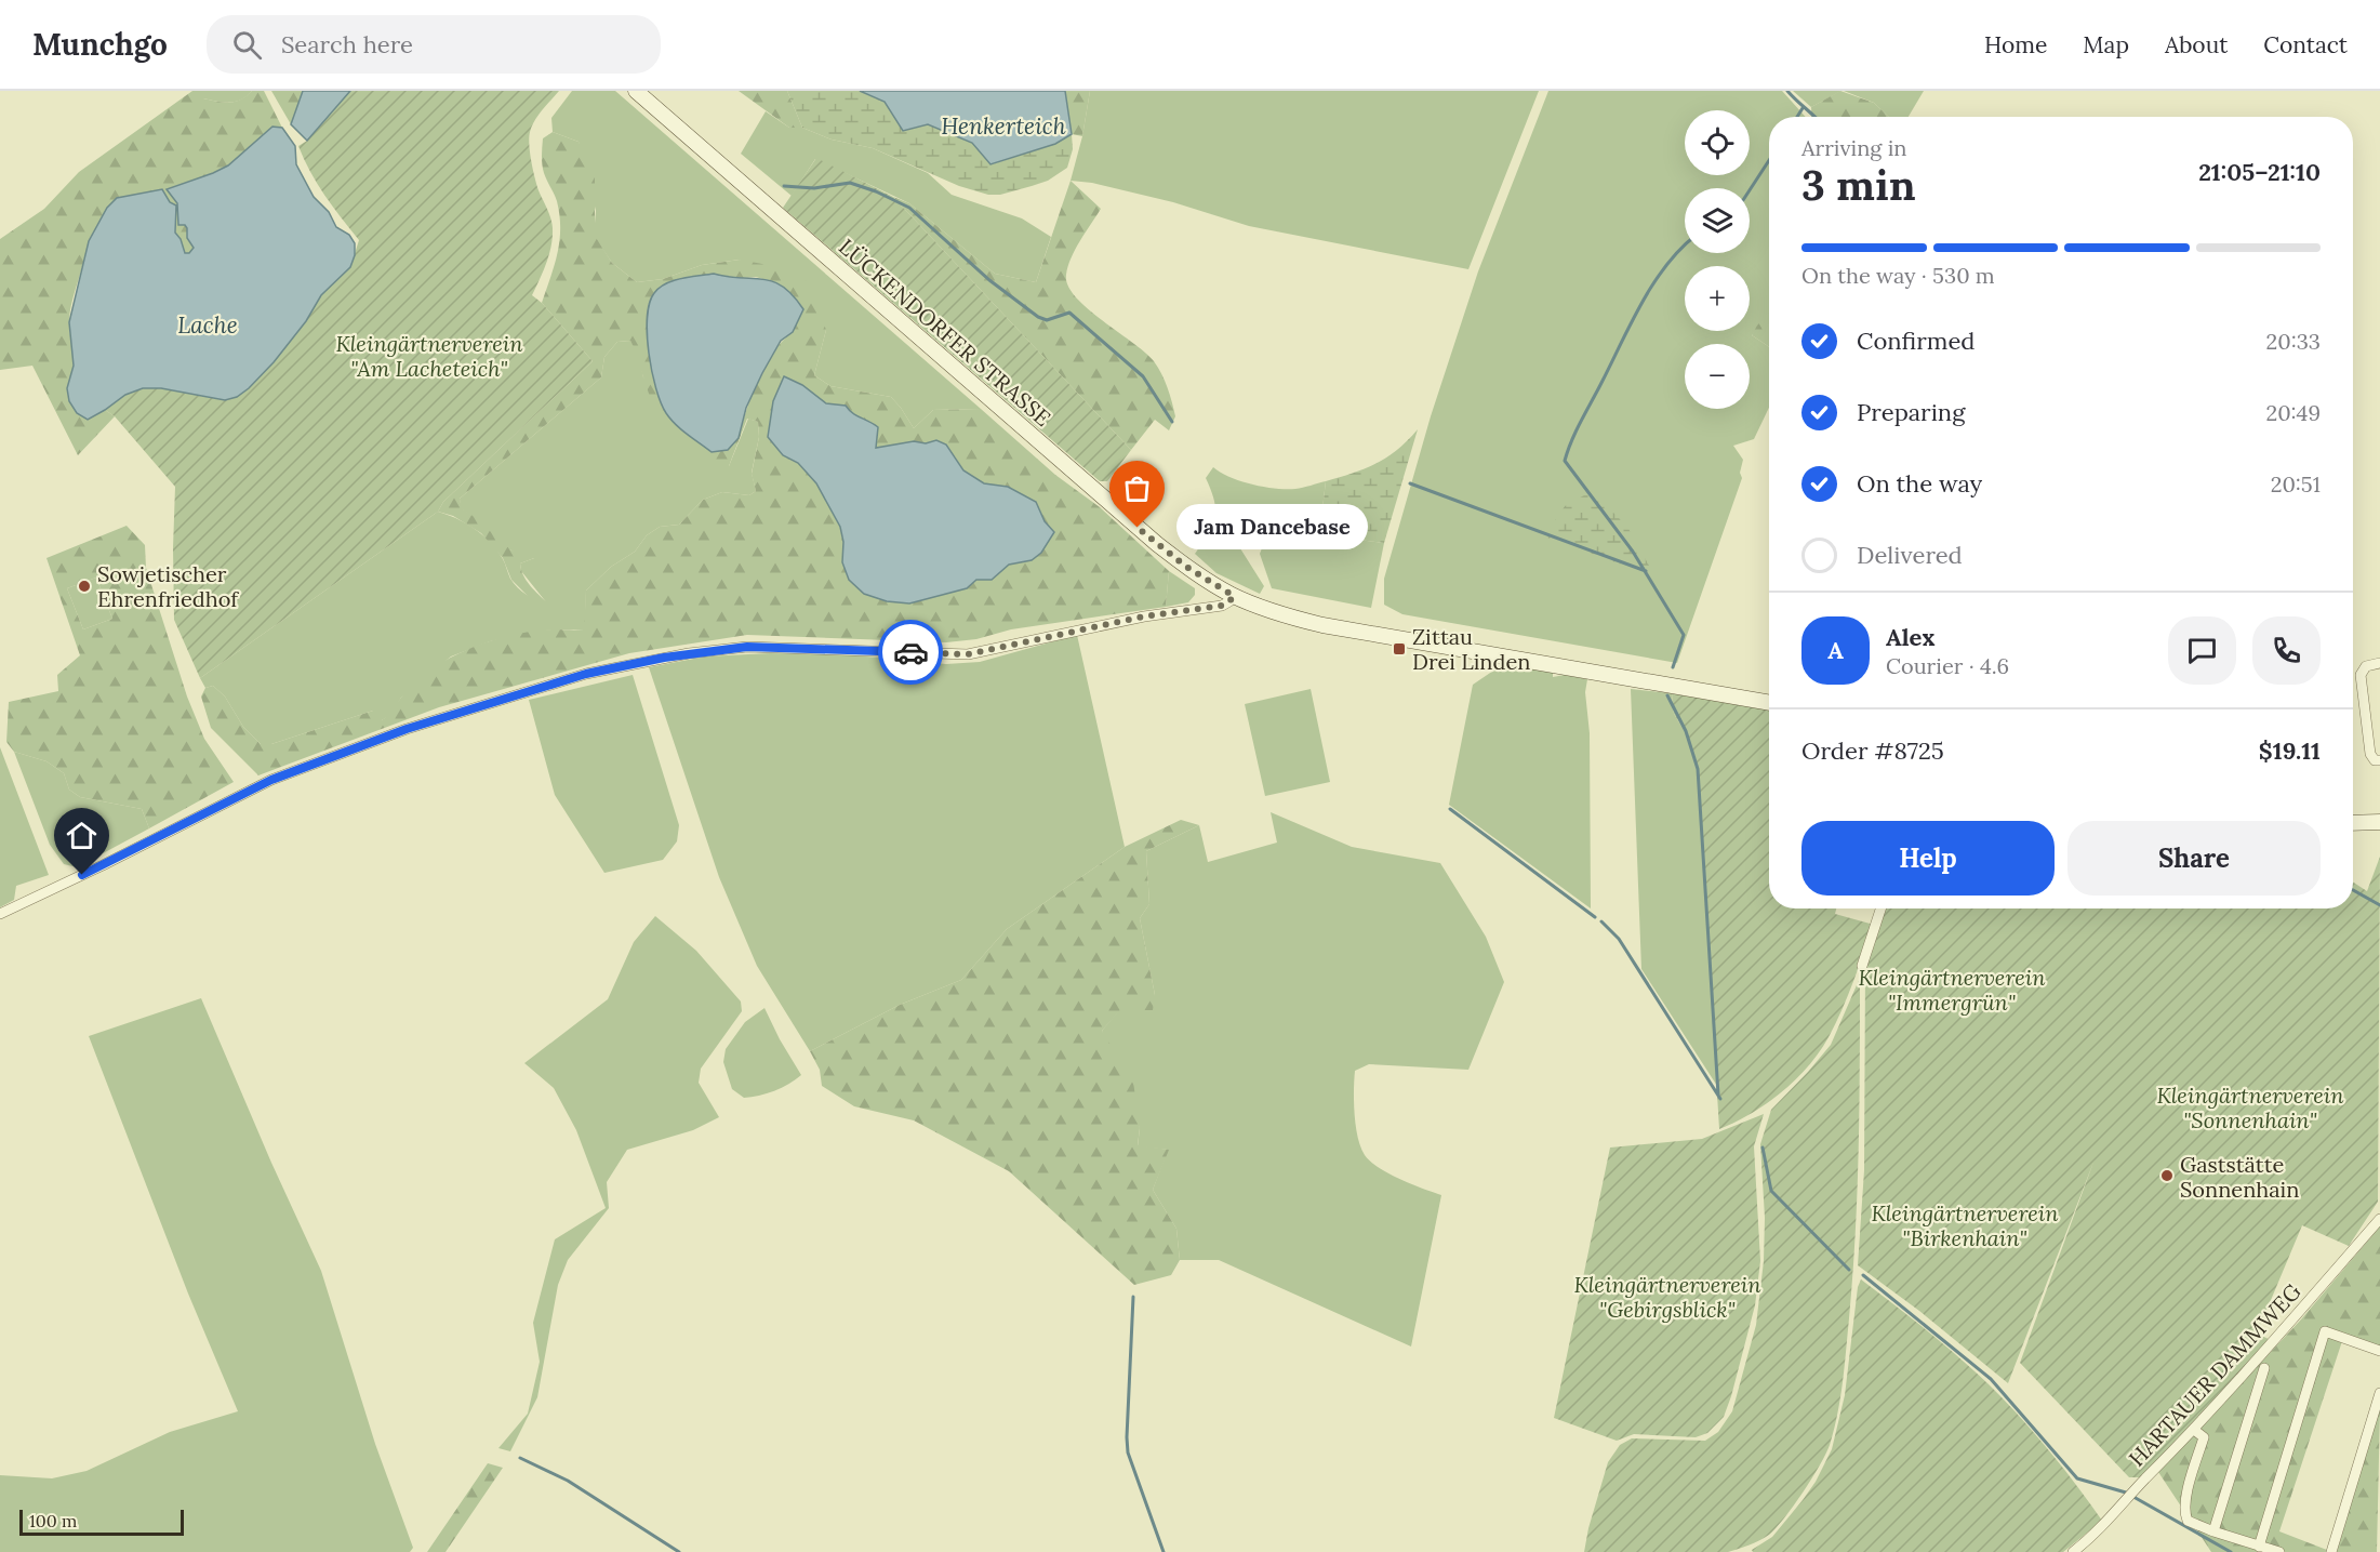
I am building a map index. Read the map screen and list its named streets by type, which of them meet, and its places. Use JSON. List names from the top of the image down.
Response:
{
  "streets": {
    "main road": ["LÜCKENDORFER STRASSE"],
    "street": ["HARTAUER DAMMWEG"]
  },
  "water": ["Henkerteich", "Lache"],
  "parks": [
    "Kleingärtnerverein \"Am Lacheteich\"",
    "Kleingärtnerverein \"Immergrün\"",
    "Kleingärtnerverein \"Sonnenhain\"",
    "Kleingärtnerverein \"Birkenhain\"",
    "Kleingärtnerverein \"Gebirgsblick\""
  ],
  "places": {
    "other": ["Jam Dancebase", "Sowjetischer Ehrenfriedhof", "Gaststätte Sonnenhain"],
    "transit": ["Zittau Drei Linden"]
  },
  "scale_bar": "100 m",
  "page": {
    "header": "Munchgo",
    "search": "Search here",
    "nav": [
      "Home",
      "Map",
      "About",
      "Contact"
    ],
    "map_buttons": ["+", "−"],
    "heading": ["3 min", "Arriving in", "21:05–21:10"],
    "panel": [
      "Alex",
      "Courier · 4.6",
      "Order #8725",
      "$19.11"
    ],
    "bar": "On the way · 530 m",
    "list": [
      ["Confirmed", "20:33"],
      ["Preparing", "20:49"],
      ["On the way", "20:51"],
      "Delivered"
    ],
    "bubble": "Jam Dancebase",
    "round": "A",
    "buttons": ["Help", "Share"],
    "scale": "100 m"
  }
}
